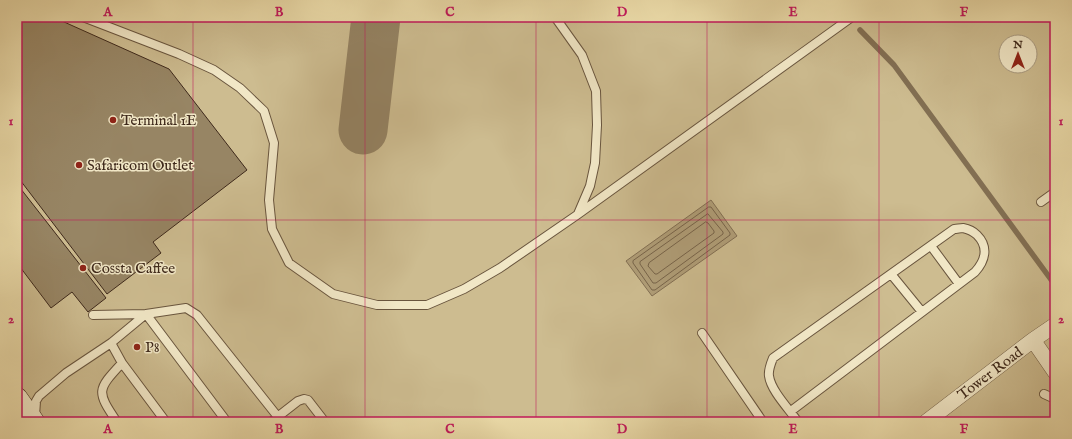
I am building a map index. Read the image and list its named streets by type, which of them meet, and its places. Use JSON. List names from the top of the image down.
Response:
{
  "streets": {
    "street": ["Tower Road"]
  },
  "places": [
    "Terminal 1E",
    "Safaricom Outlet",
    "Cossta Caffee",
    "P8"
  ],
  "north": "top",
  "grid": {
    "columns": [
      "A",
      "B",
      "C",
      "D",
      "E",
      "F"
    ],
    "rows": ["1", "2"]
  }
}
